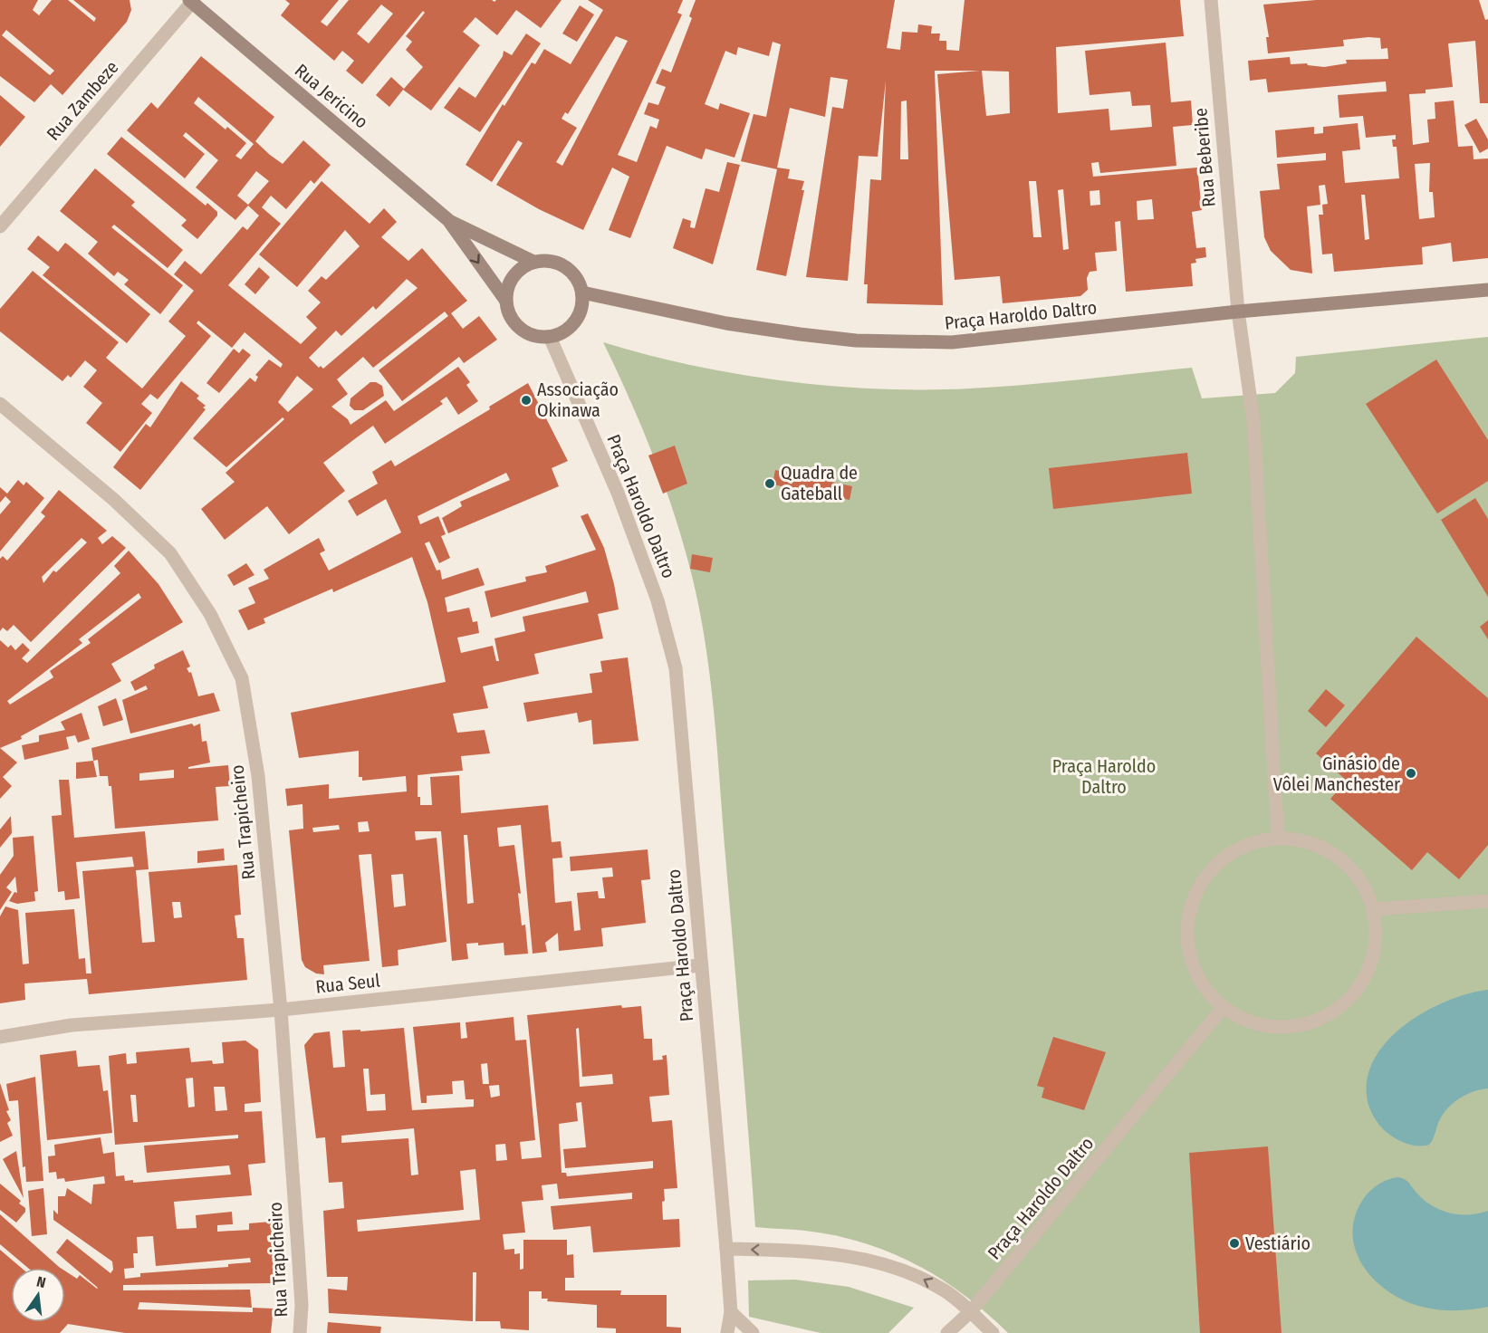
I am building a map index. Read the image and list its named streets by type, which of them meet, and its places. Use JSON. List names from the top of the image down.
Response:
{
  "streets": {
    "street": [
      "Rua Jericino",
      "Rua Zambeze",
      "Rua Beberibe",
      "Praça Haroldo Daltro",
      "Rua Trapicheiro",
      "Rua Seul"
    ]
  },
  "crossings": [
    ["Rua Jericino", "Rua Zambeze"],
    ["Rua Jericino", "Praça Haroldo Daltro"],
    ["Rua Beberibe", "Praça Haroldo Daltro"],
    ["Praça Haroldo Daltro", "Rua Seul"],
    ["Rua Trapicheiro", "Rua Seul"]
  ],
  "parks": ["Praça Haroldo Daltro"],
  "places": [
    "Associação Okinawa",
    "Quadra de Gateball",
    "Ginásio de Vôlei Manchester",
    "Vestiário"
  ],
  "north": "top"
}
